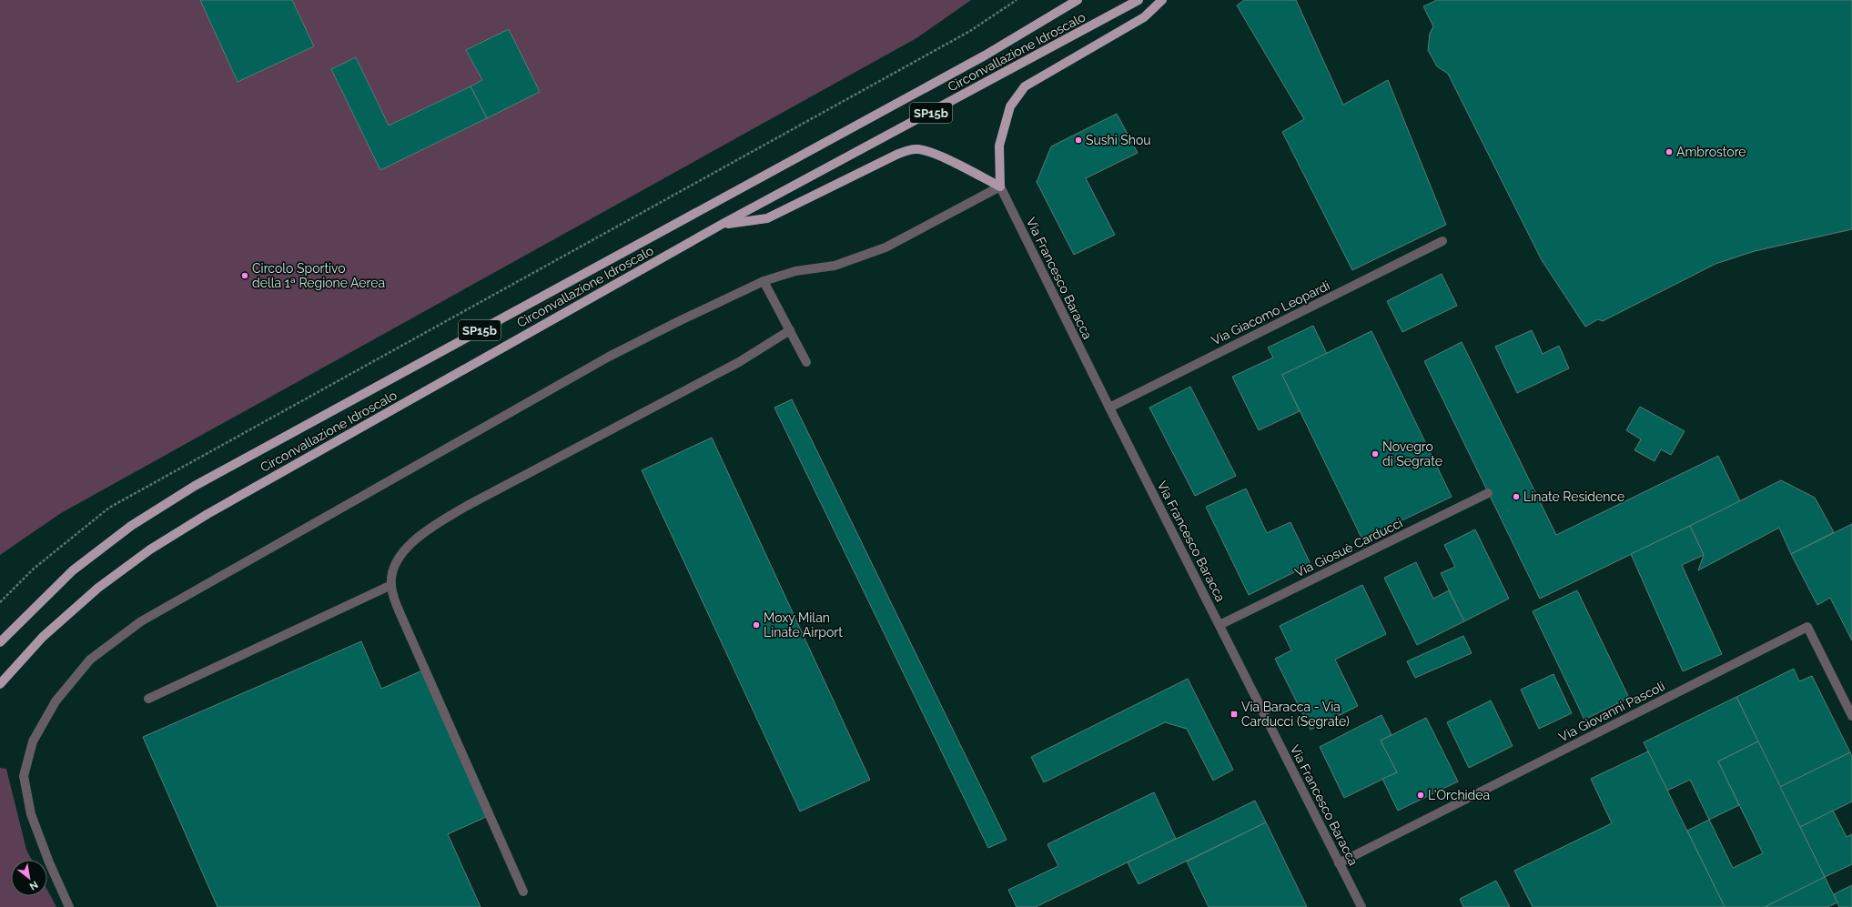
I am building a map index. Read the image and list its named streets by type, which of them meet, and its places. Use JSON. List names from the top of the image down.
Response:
{
  "streets": {
    "main road": ["Circonvallazione Idroscalo", "SP15b"],
    "street": [
      "Via Francesco Baracca",
      "Via Giacomo Leopardi",
      "Via Giosuè Carducci",
      "Via Giovanni Pascoli"
    ]
  },
  "crossings": [
    ["Via Francesco Baracca", "Via Giacomo Leopardi"],
    ["Via Francesco Baracca", "Via Giosuè Carducci"],
    ["Via Francesco Baracca", "Via Giovanni Pascoli"]
  ],
  "places": {
    "other": [
      "Sushi Shou",
      "Ambrostore",
      "Circolo Sportivo della 1ª Regione Aerea",
      "Novegro di Segrate",
      "Linate Residence",
      "Moxy Milan Linate Airport",
      "L'Orchidea"
    ],
    "transit": ["Via Baracca - Via Carducci (Segrate)"]
  },
  "north": "bottom right"
}
